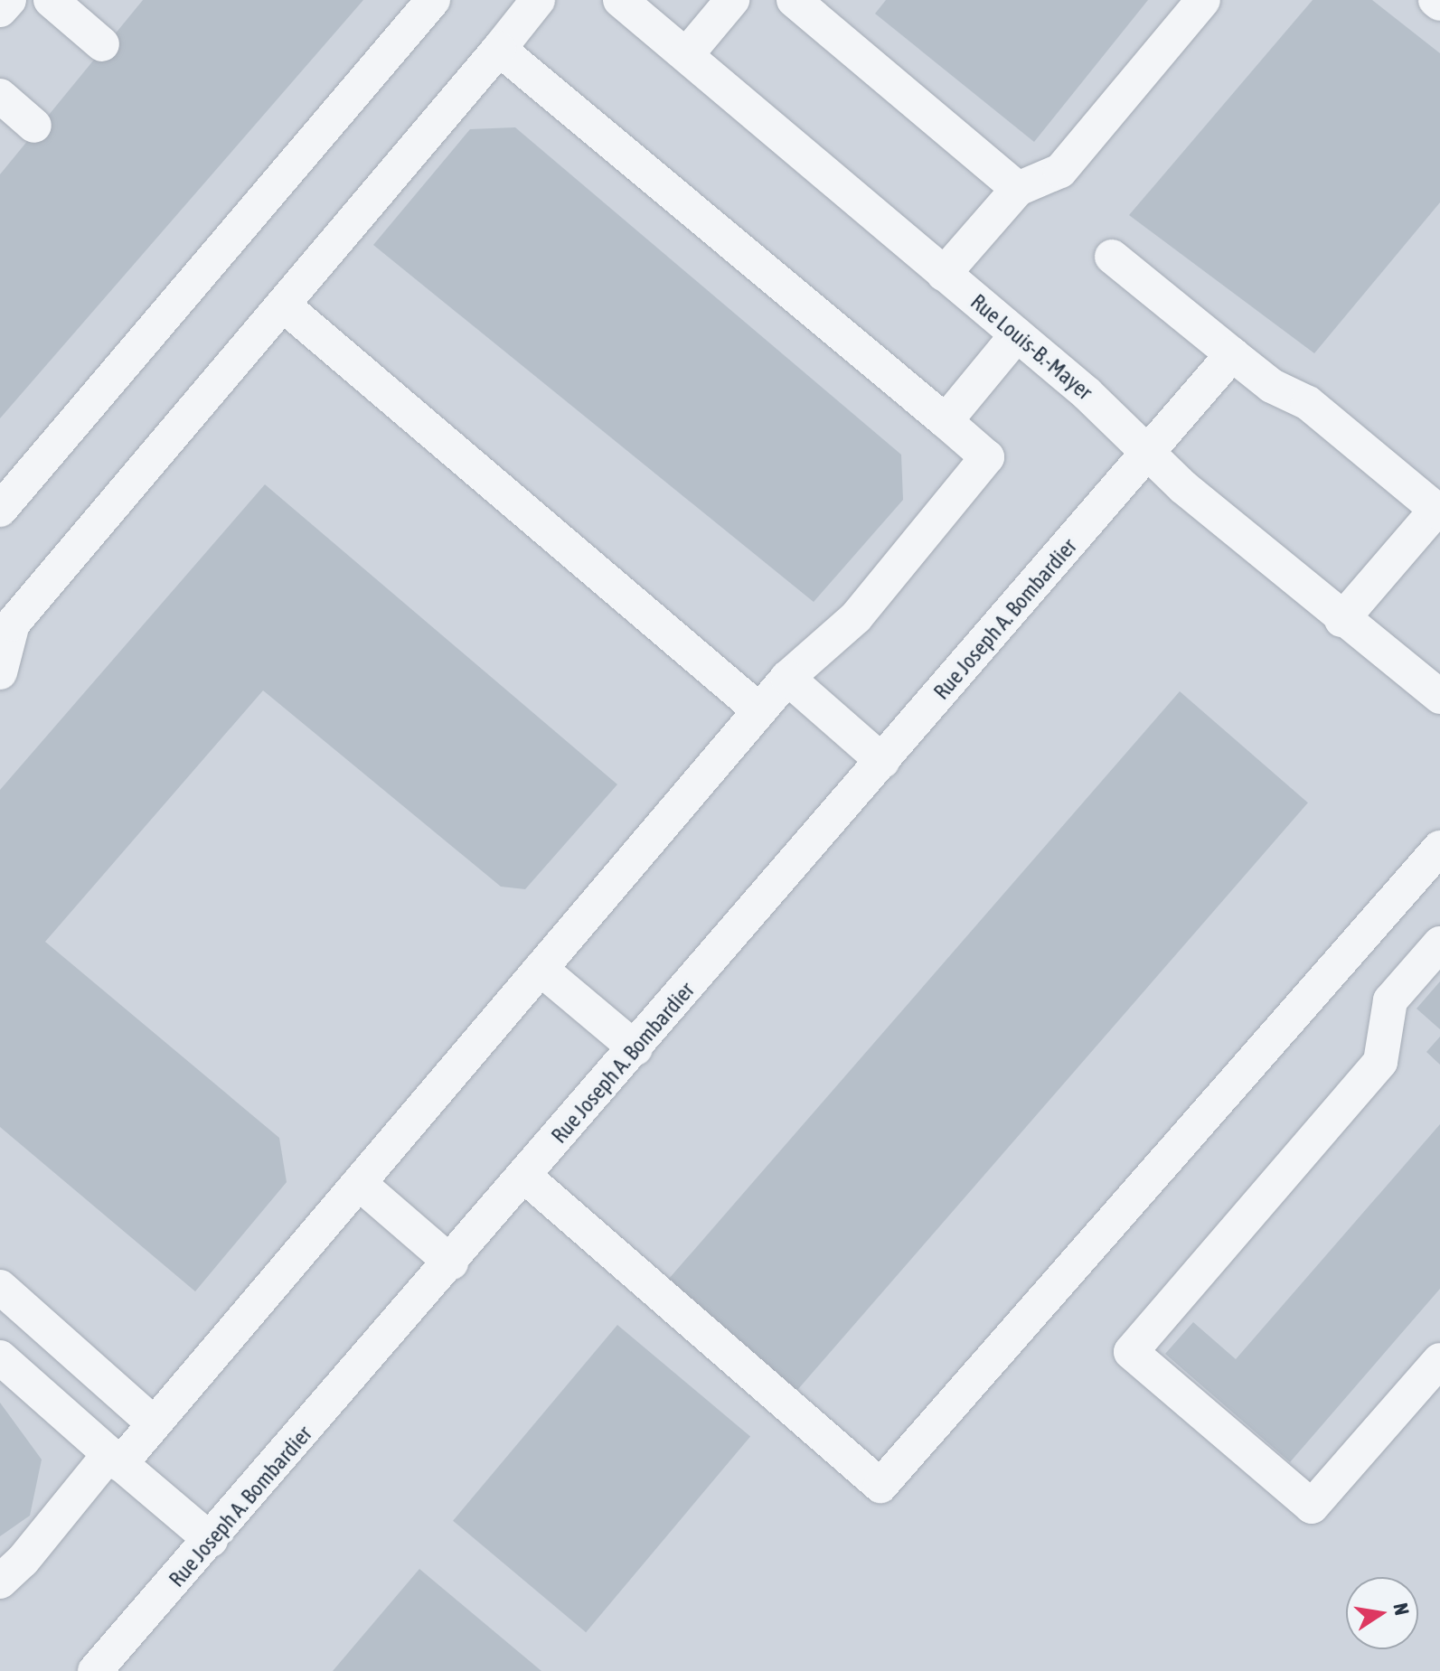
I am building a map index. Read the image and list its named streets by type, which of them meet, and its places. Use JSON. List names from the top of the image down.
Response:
{
  "streets": {
    "street": ["Rue Louis-B.-Mayer", "Rue Joseph A. Bombardier"]
  },
  "crossings": [
    ["Rue Louis-B.-Mayer", "Rue Joseph A. Bombardier"]
  ],
  "north": "right"
}
